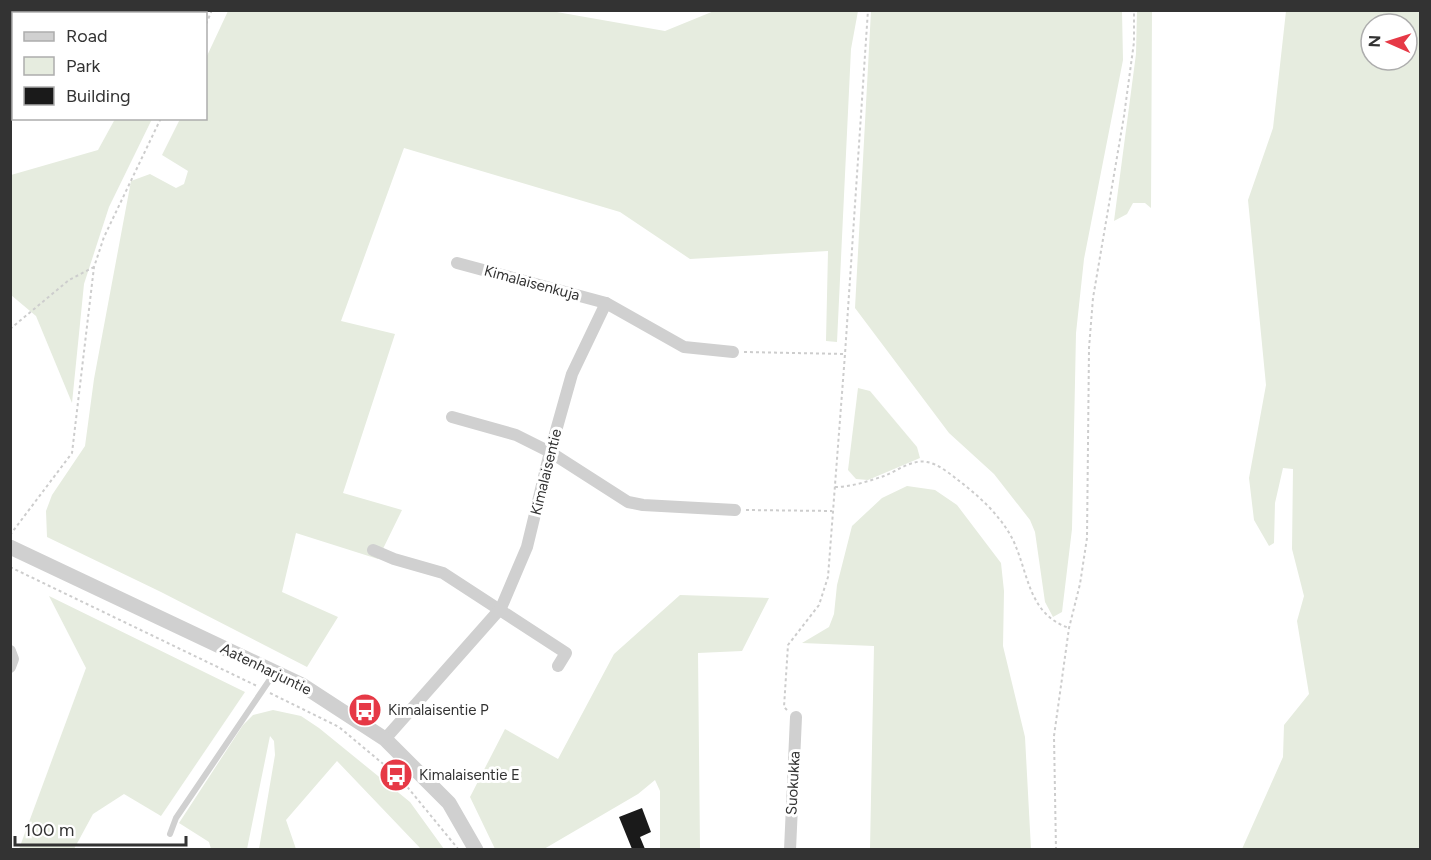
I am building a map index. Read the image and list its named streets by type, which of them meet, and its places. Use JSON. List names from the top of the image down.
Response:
{
  "streets": {
    "street": [
      "Kimalaisenkuja",
      "Kimalaisentie",
      "Aatenharjuntie",
      "Suokukka"
    ]
  },
  "crossings": [
    ["Kimalaisenkuja", "Kimalaisentie"],
    ["Kimalaisentie", "Aatenharjuntie"]
  ],
  "places": {
    "bus stop": ["Kimalaisentie P", "Kimalaisentie E"]
  },
  "legend": ["Road", "Park", "Building"],
  "scale_bar": "100 m",
  "north": "left"
}
